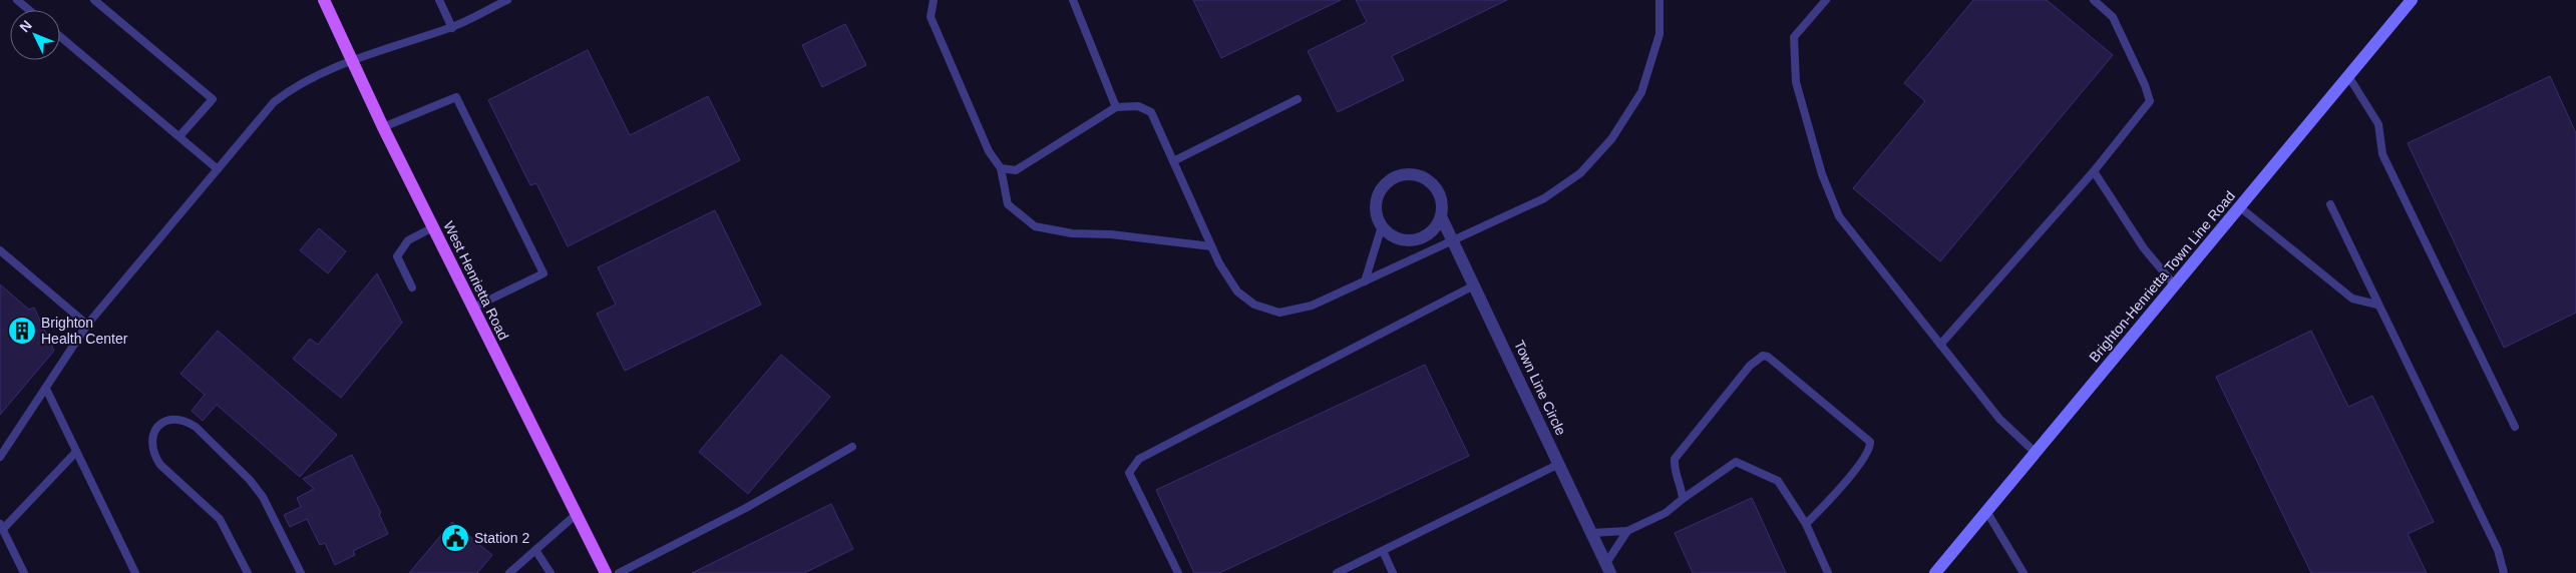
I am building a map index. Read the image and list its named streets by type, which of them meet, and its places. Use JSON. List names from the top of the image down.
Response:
{
  "streets": {
    "main road": ["West Henrietta Road"],
    "street": ["Brighton-Henrietta Town Line Road", "Town Line Circle"]
  },
  "places": {
    "building": ["Brighton Health Center"],
    "public building": ["Station 2"]
  },
  "north": "top left"
}
